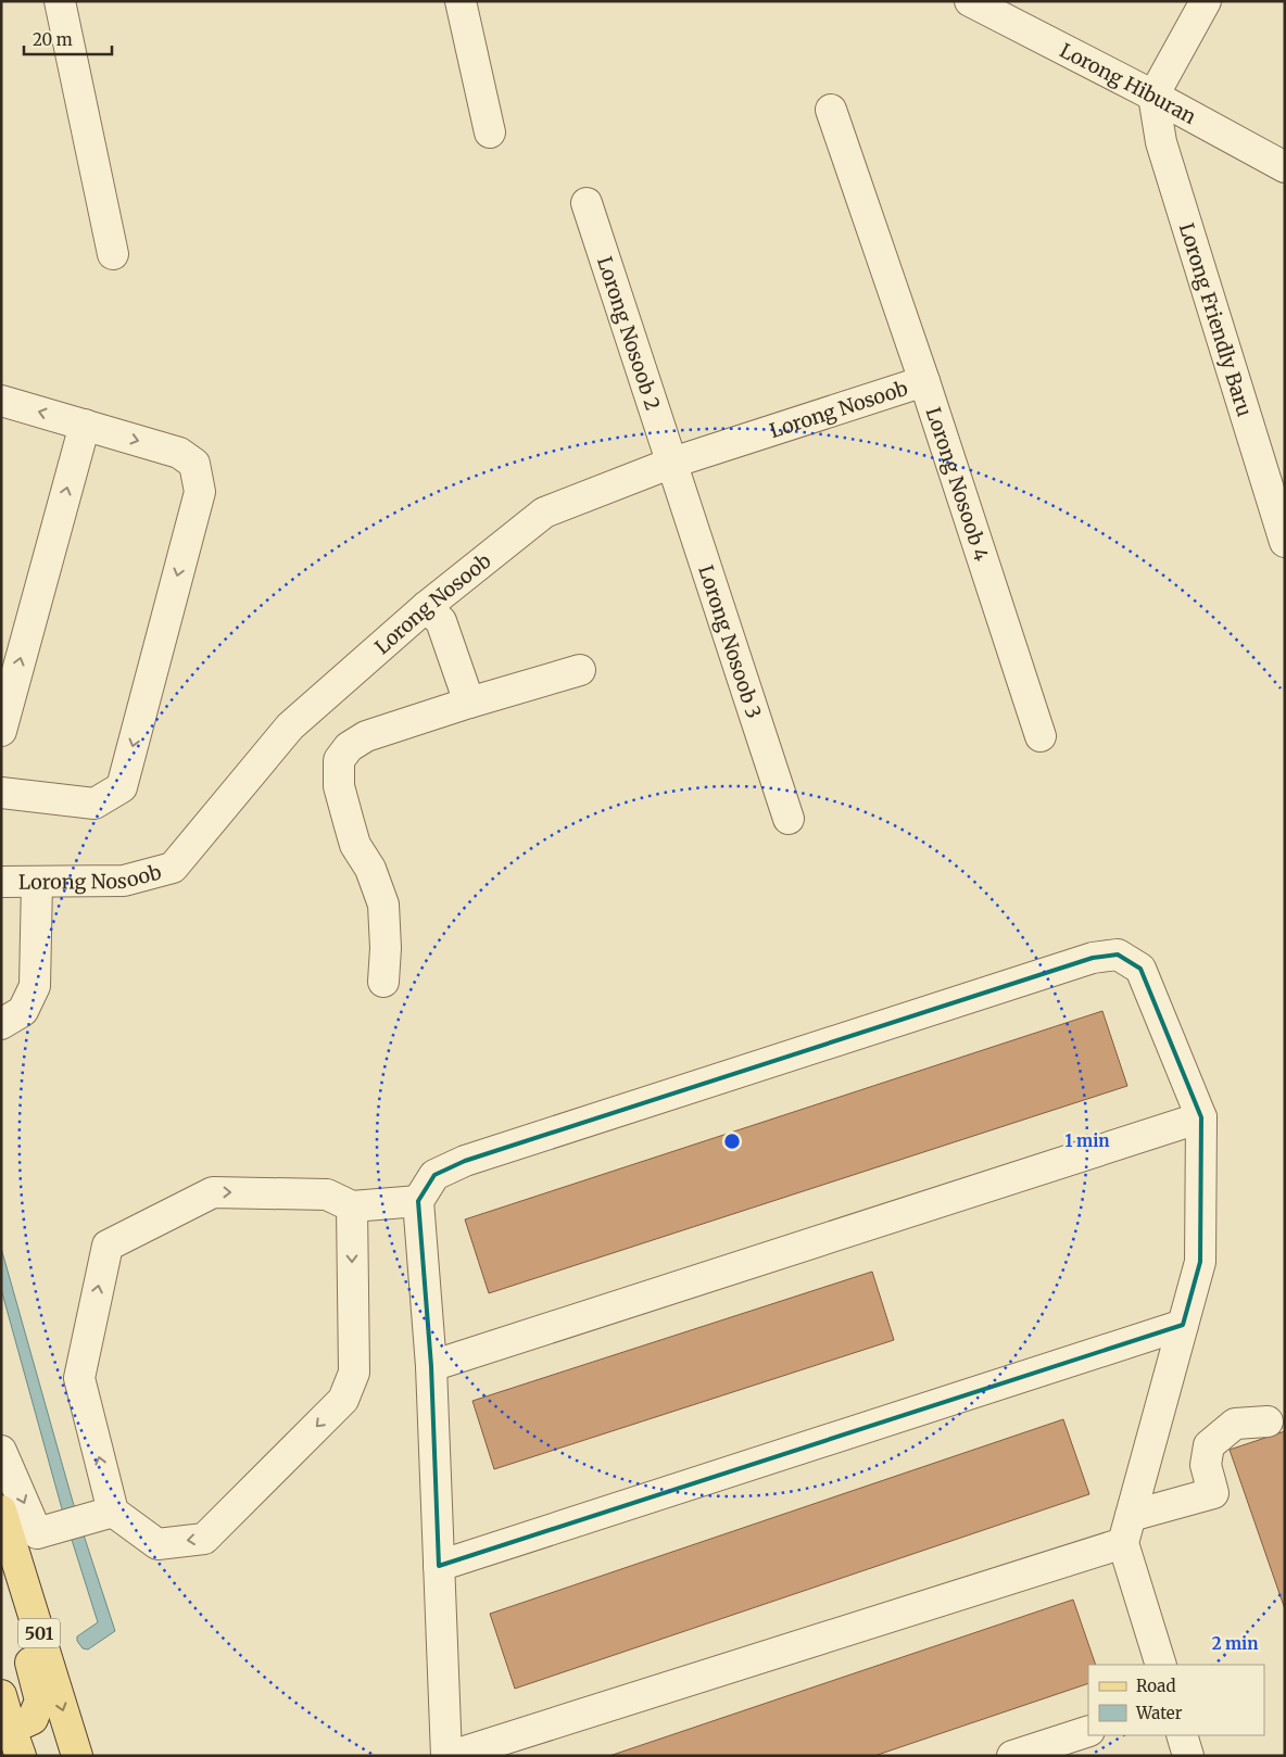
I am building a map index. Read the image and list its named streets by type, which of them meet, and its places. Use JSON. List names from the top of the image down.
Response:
{
  "streets": {
    "main road": ["501"],
    "street": [
      "Lorong Hiburan",
      "Lorong Friendly Baru",
      "Lorong Nosoob 2",
      "Lorong Nosoob",
      "Lorong Nosoob 4",
      "Lorong Nosoob 3"
    ]
  },
  "crossings": [
    ["Lorong Hiburan", "Lorong Friendly Baru"],
    ["Lorong Nosoob 2", "Lorong Nosoob"],
    ["Lorong Nosoob 2", "Lorong Nosoob 3"],
    ["Lorong Nosoob", "Lorong Nosoob 4"],
    ["Lorong Nosoob", "Lorong Nosoob 3"]
  ],
  "legend": ["Road", "Water"],
  "scale_bar": "20 m",
  "rings": ["1 min", "2 min"]
}
